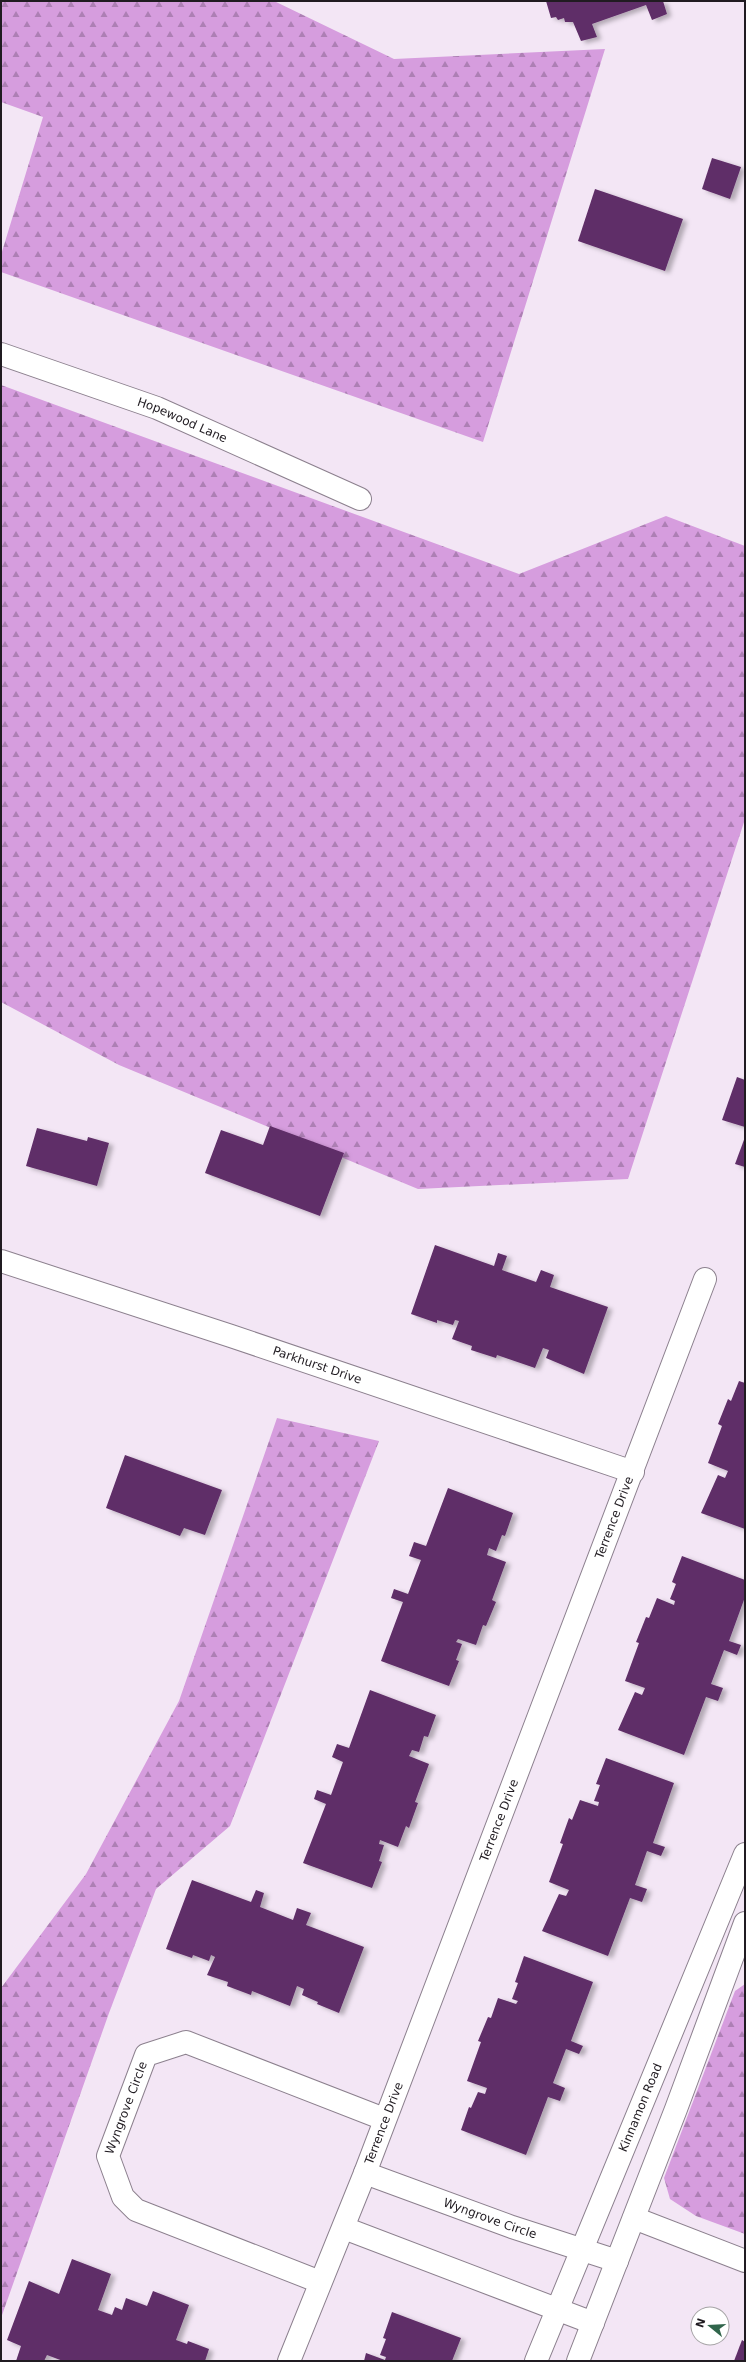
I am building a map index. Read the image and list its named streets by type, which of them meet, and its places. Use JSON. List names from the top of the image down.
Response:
{
  "streets": {
    "street": [
      "Hopewood Lane",
      "Parkhurst Drive",
      "Terrence Drive",
      "Wyngrove Circle",
      "Kinnamon Road"
    ]
  },
  "crossings": [
    ["Parkhurst Drive", "Terrence Drive"],
    ["Terrence Drive", "Wyngrove Circle"],
    ["Wyngrove Circle", "Kinnamon Road"]
  ],
  "north": "left"
}
